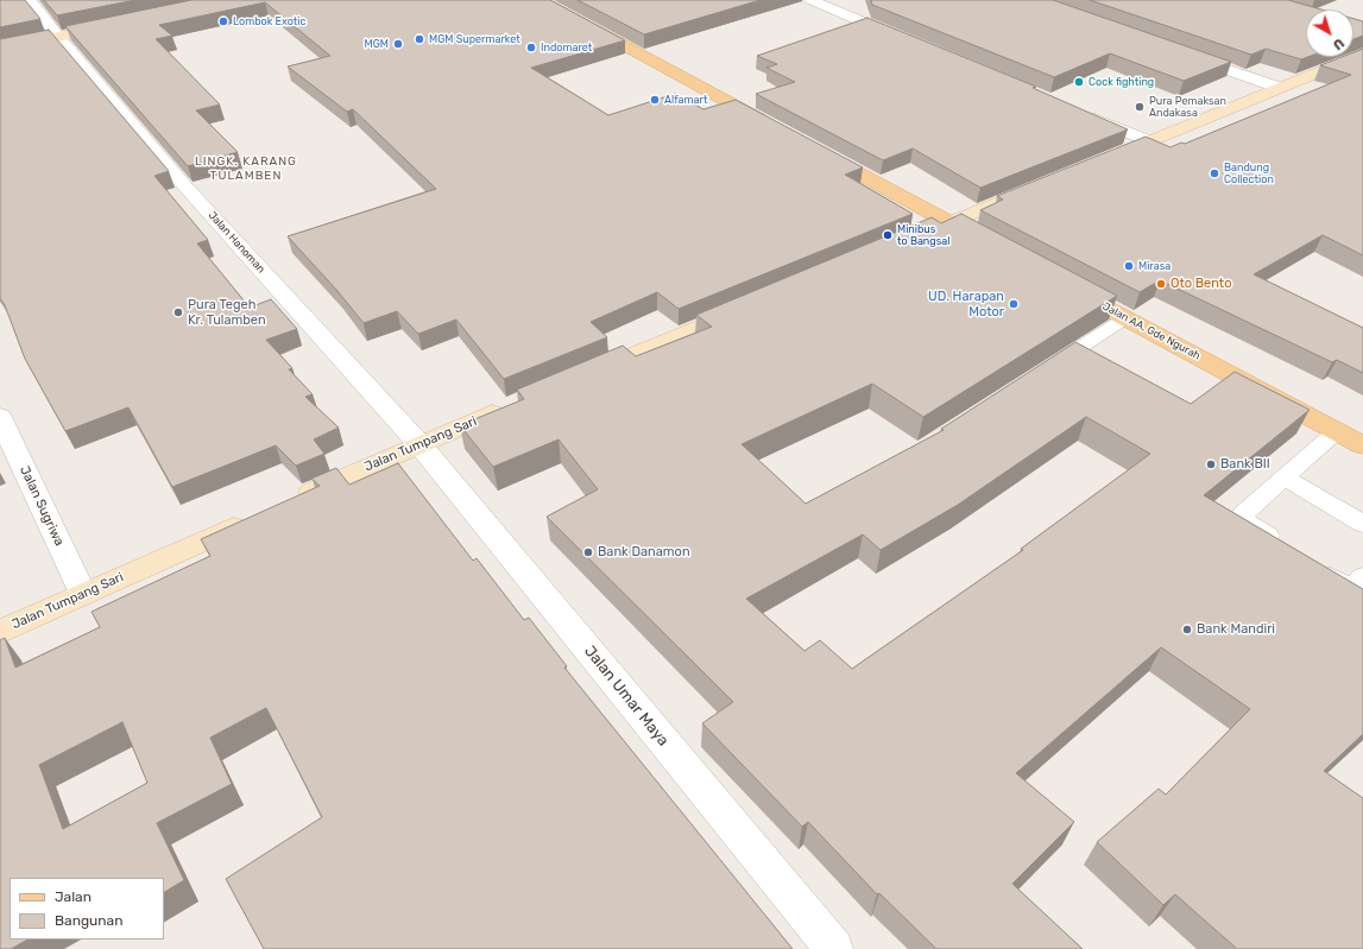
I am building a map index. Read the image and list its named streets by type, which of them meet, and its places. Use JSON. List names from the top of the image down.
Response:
{
  "streets": {
    "main road": ["Jalan AA. Gde Ngurah", "Jalan Tumpang Sari"],
    "street": ["Jalan Hanoman", "Jalan Sugriwa", "Jalan Umar Maya"]
  },
  "crossings": [
    ["Jalan Hanoman", "Jalan Tumpang Sari"],
    ["Jalan Hanoman", "Jalan Umar Maya"],
    ["Jalan Tumpang Sari", "Jalan Sugriwa"],
    ["Jalan Tumpang Sari", "Jalan Umar Maya"]
  ],
  "districts": ["LINGK. KARANG TULAMBEN"],
  "places": [
    "Lombok Exotic",
    "MGM Supermarket",
    "MGM",
    "Indomaret",
    "Cock fighting",
    "Alfamart",
    "Pura Pemaksan Andakasa",
    "Bandung Collection",
    "Minibus to Bangsal",
    "Mirasa",
    "Oto Bento",
    "UD. Harapan Motor",
    "Pura Tegeh Kr. Tulamben",
    "Bank BII",
    "Bank Danamon",
    "Bank Mandiri"
  ],
  "legend": ["Jalan", "Bangunan"],
  "north": "bottom right"
}
